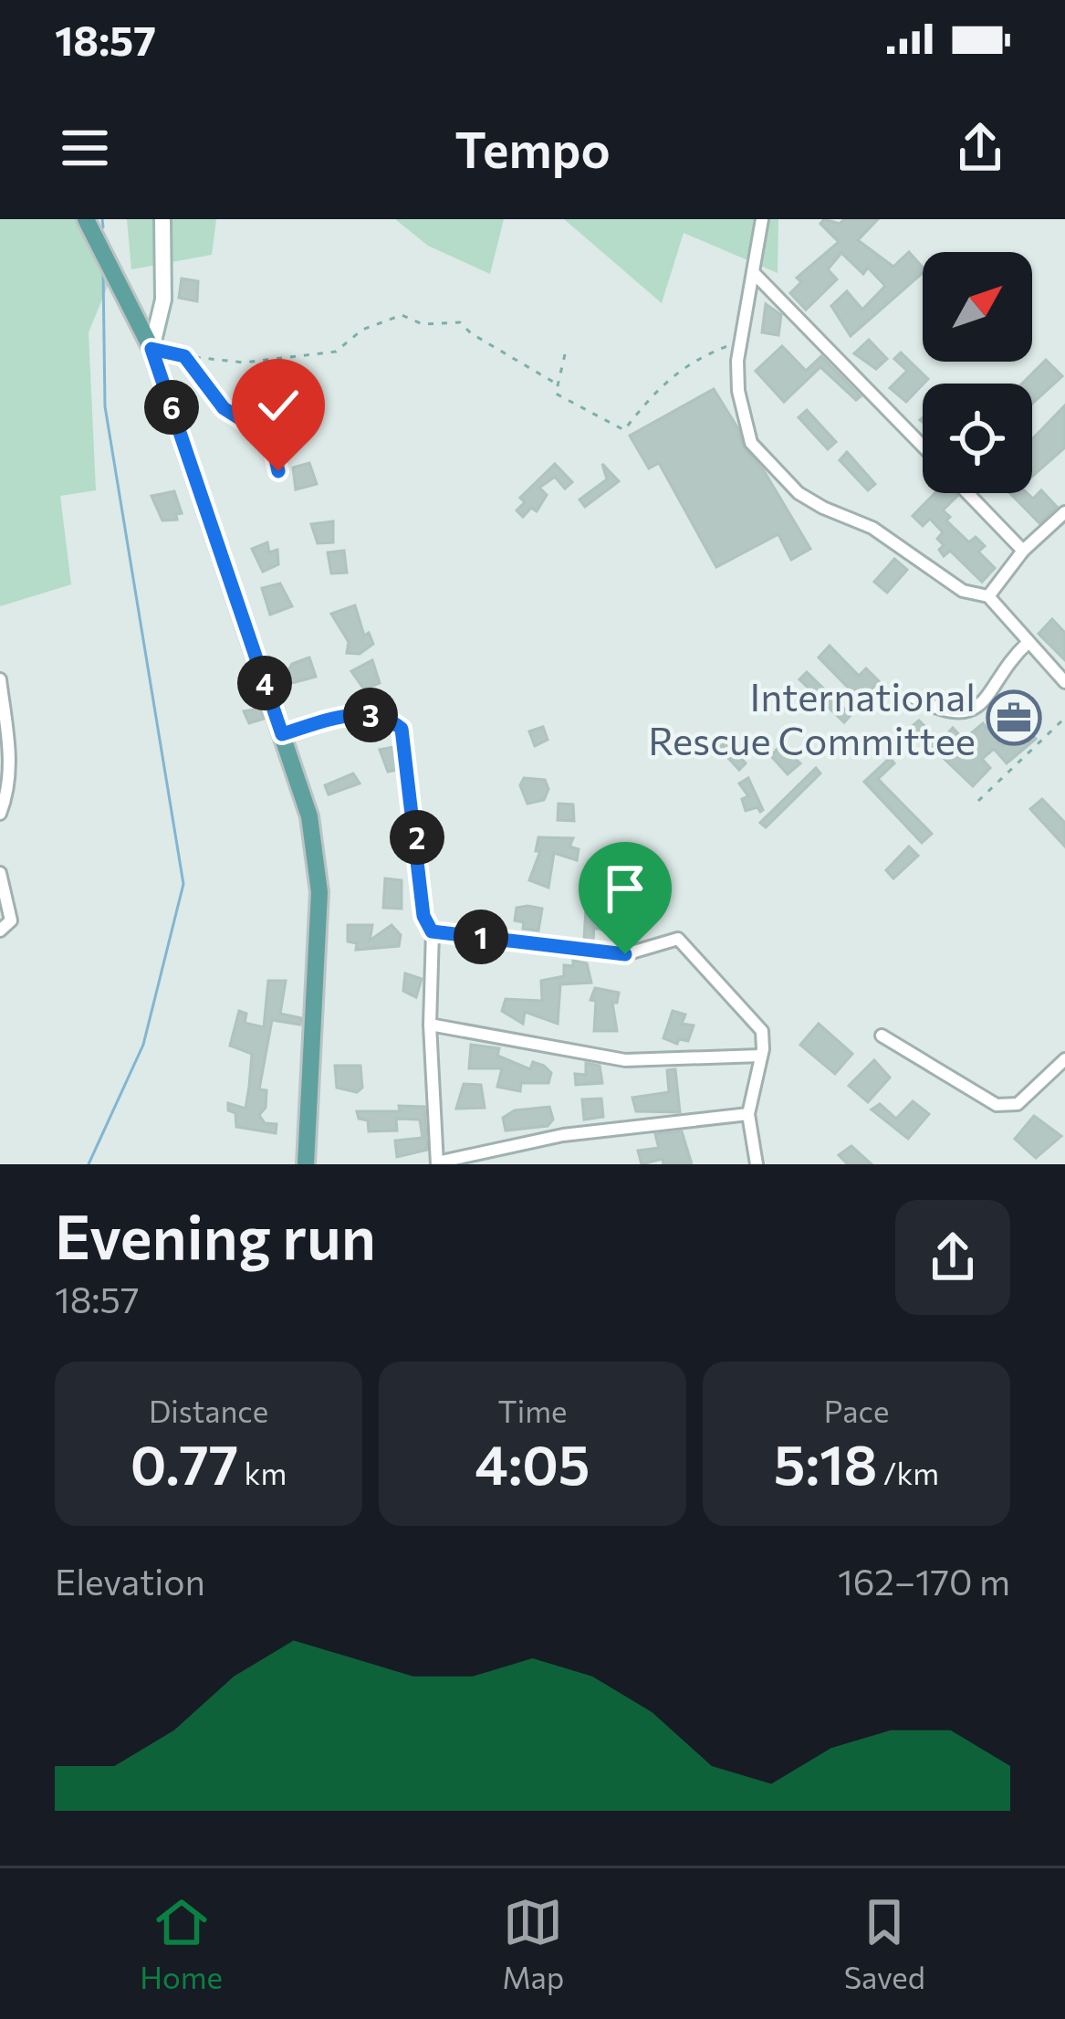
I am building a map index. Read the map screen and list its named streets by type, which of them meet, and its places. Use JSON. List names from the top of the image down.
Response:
{
  "places": {
    "office": ["International Rescue Committee"]
  },
  "north": "top right",
  "page": {
    "status": "18:57",
    "header": "Tempo",
    "pins": [
      "6",
      "4",
      "3",
      "2",
      "1"
    ],
    "heading": ["Evening run", "18:57"],
    "stats": [
      ["Distance", "0.77 km"],
      ["Time", "4:05"],
      ["Pace", "5:18 /km"]
    ],
    "chart": ["Elevation", "162–170 m"],
    "tabs": ["Home", "Map", "Saved"]
  }
}
